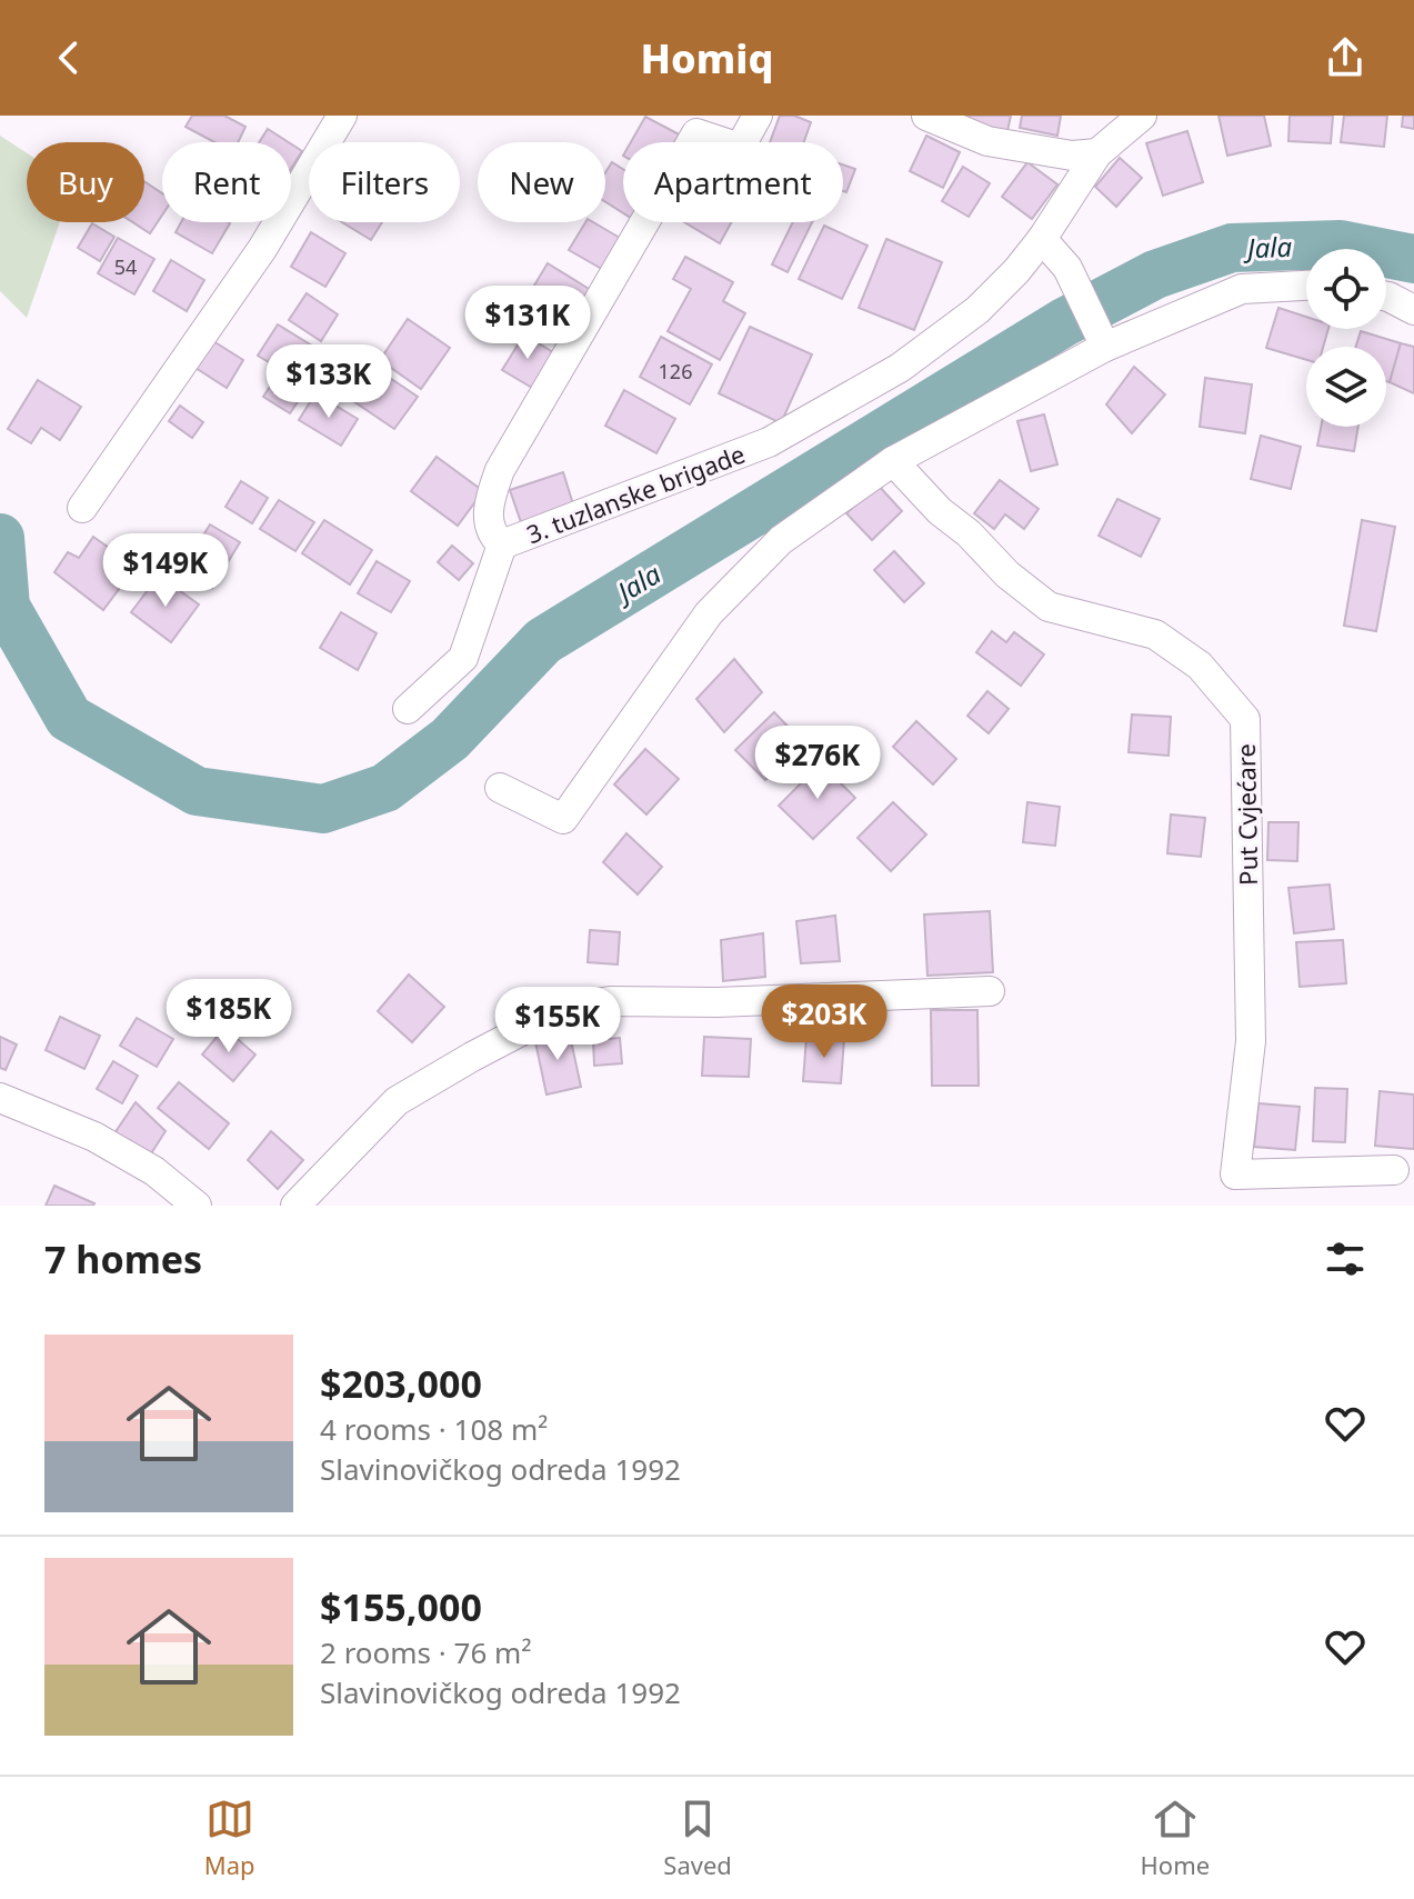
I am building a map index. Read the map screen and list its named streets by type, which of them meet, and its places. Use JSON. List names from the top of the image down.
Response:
{
  "streets": {
    "street": ["3. tuzlanske brigade", "Put Cvjećare"]
  },
  "water": ["Jala"],
  "house_numbers": ["54", "126"],
  "page": {
    "header": "Homiq",
    "chip": [
      "Buy",
      "Rent",
      "Filters",
      "New",
      "Apartment"
    ],
    "price": [
      "$131K",
      "$133K",
      "$149K",
      "$276K",
      "$185K",
      "$203K",
      "$155K"
    ],
    "heading": "7 homes",
    "list": [
      {
        "name": "$203,000",
        "note": "4 rooms · 108 m² · Slavinovičkog odreda 1992"
      },
      {
        "name": "$155,000",
        "note": "2 rooms · 76 m² · Slavinovičkog odreda 1992"
      }
    ],
    "tabs": ["Map", "Saved", "Home"]
  }
}
